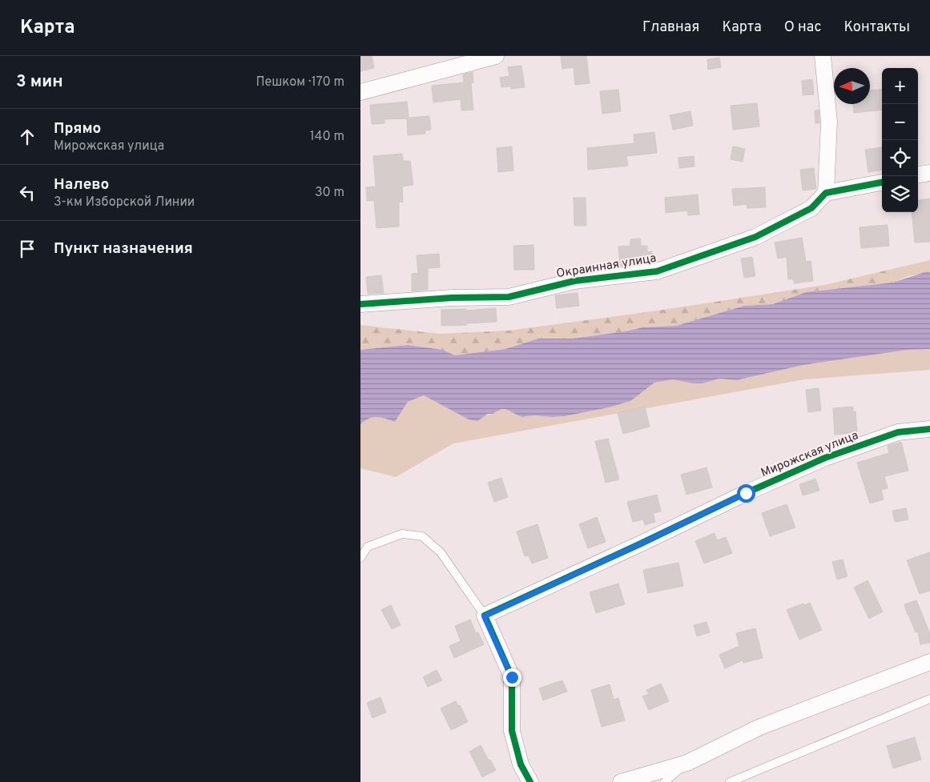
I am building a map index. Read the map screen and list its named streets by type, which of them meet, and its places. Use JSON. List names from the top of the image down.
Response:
{
  "streets": {
    "street": ["Окраинная улица", "Мирожская улица"]
  },
  "north": "left",
  "page": {
    "header": "Карта",
    "nav": [
      "Главная",
      "Карта",
      "О нас",
      "Контакты"
    ],
    "heading": ["3 мин", "Пешком · 170 m"],
    "map_buttons": ["+", "−"],
    "list": [
      ["Прямо", "Мирожская улица", "140 m"],
      ["Налево", "3-км Изборской Линии", "30 m"],
      "Пункт назначения"
    ]
  }
}
